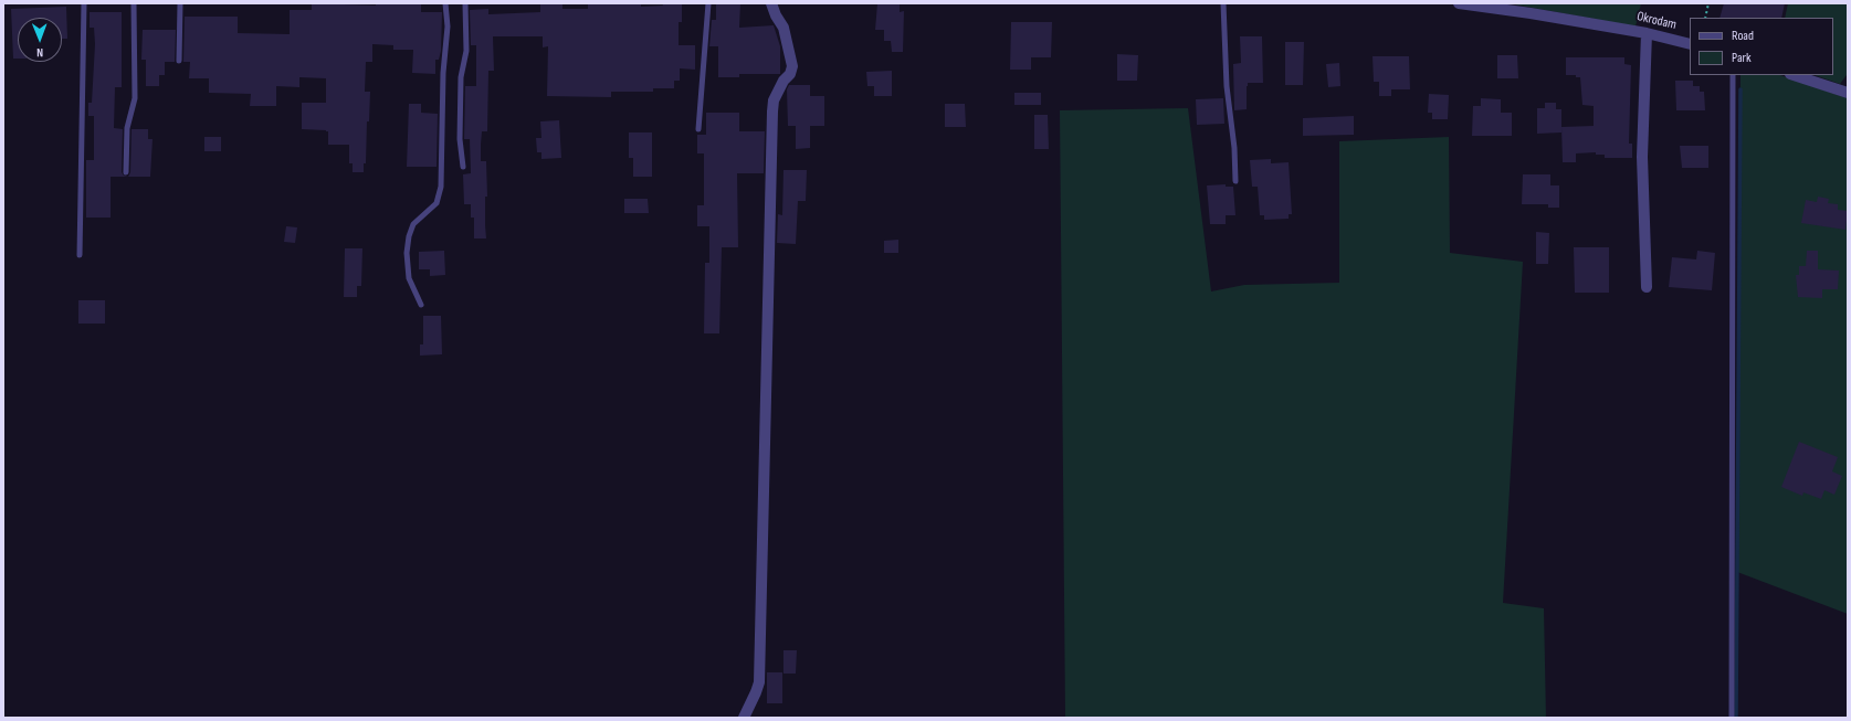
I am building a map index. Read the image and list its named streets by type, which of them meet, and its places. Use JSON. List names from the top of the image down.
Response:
{
  "streets": {
    "street": ["Okrodam"]
  },
  "legend": ["Road", "Park"],
  "north": "bottom"
}
